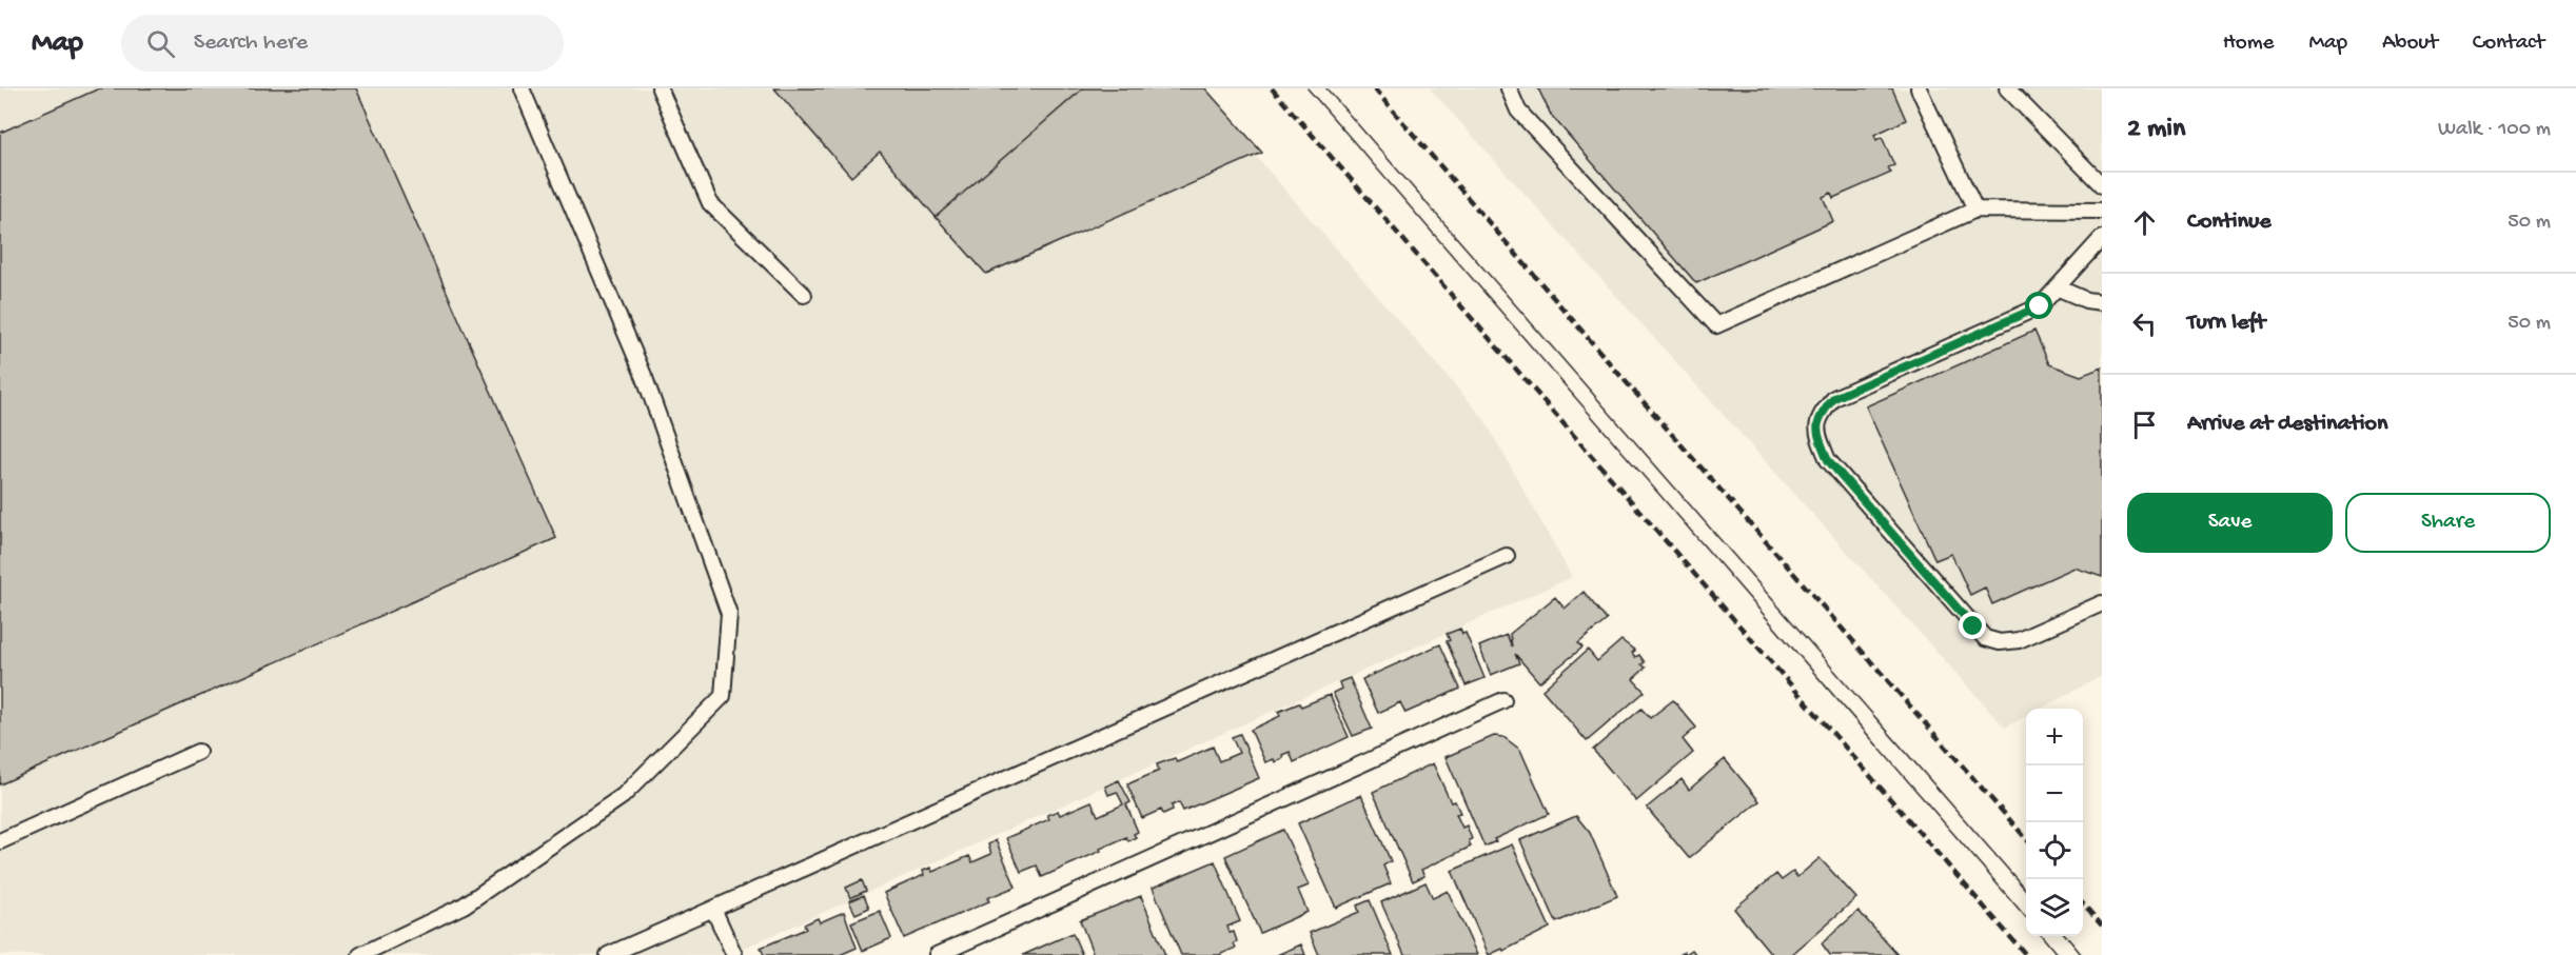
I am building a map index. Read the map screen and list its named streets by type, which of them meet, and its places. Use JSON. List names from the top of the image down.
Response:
{
  "page": {
    "header": "Map",
    "search": "Search here",
    "nav": [
      "Home",
      "Map",
      "About",
      "Contact"
    ],
    "heading": ["2 min", "Walk · 100 m"],
    "list": [
      ["Continue", "50 m"],
      ["Turn left", "50 m"],
      "Arrive at destination"
    ],
    "buttons": ["Save", "Share"],
    "map_buttons": ["+", "−"]
  }
}
